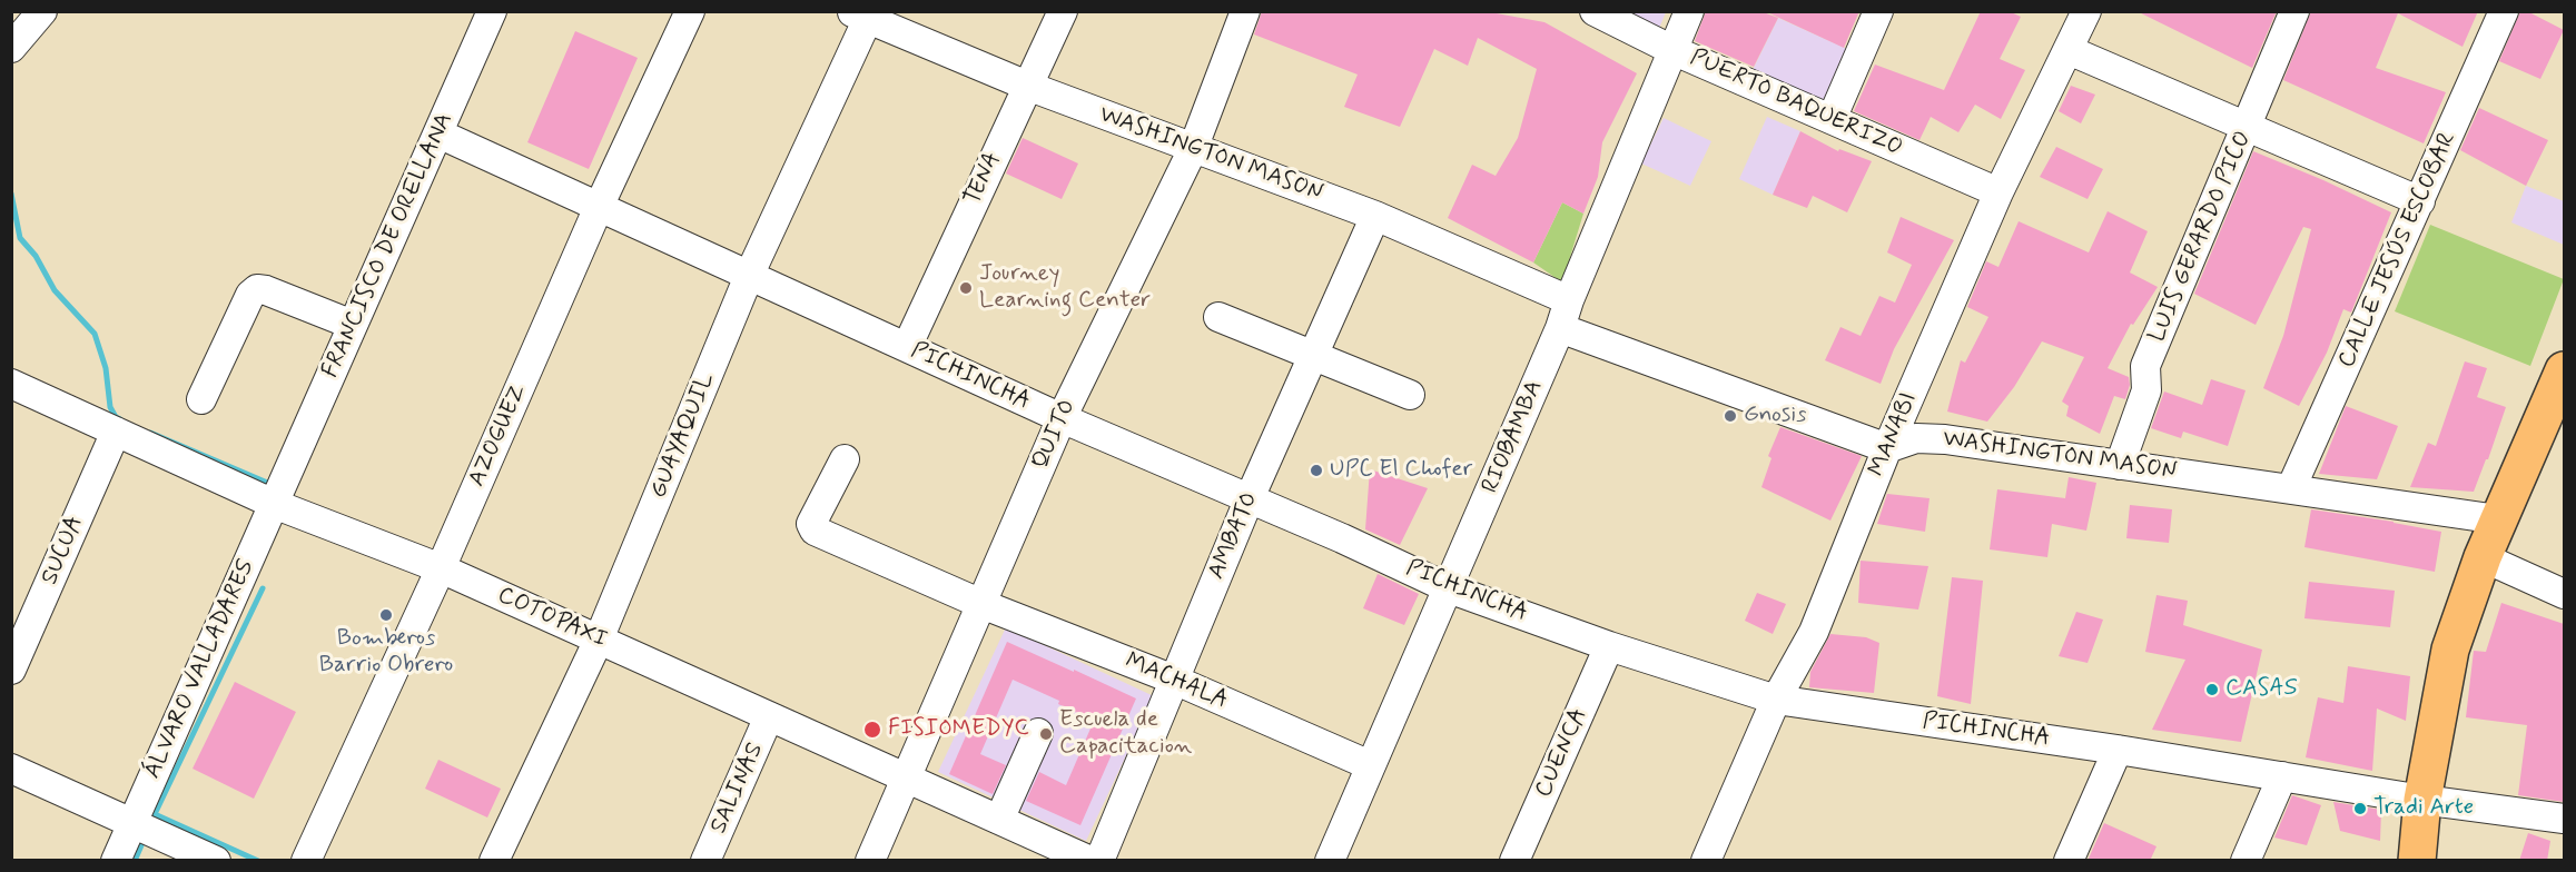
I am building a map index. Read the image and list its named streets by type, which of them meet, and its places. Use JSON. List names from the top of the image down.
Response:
{
  "streets": {
    "street": [
      "PUERTO BAQUERIZO",
      "WASHINGTON MASON",
      "TENA",
      "LUIS GERARDO PICO",
      "FRANCISCO DE ORELLANA",
      "CALLE JESÚS ESCOBAR",
      "PICHINCHA",
      "QUITO",
      "MANABI",
      "AZOGUEZ",
      "GUAYAQUIL",
      "RIOBAMBA",
      "AMBATO",
      "SUCUA",
      "COTOPAXI",
      "ÁLVARO VALLADARES",
      "MACHALA",
      "CUENCA",
      "SALINAS"
    ]
  },
  "crossings": [
    ["PUERTO BAQUERIZO", "MANABI"],
    ["PUERTO BAQUERIZO", "RIOBAMBA"],
    ["WASHINGTON MASON", "TENA"],
    ["WASHINGTON MASON", "LUIS GERARDO PICO"],
    ["WASHINGTON MASON", "CALLE JESÚS ESCOBAR"],
    ["WASHINGTON MASON", "QUITO"],
    ["WASHINGTON MASON", "MANABI"],
    ["WASHINGTON MASON", "GUAYAQUIL"],
    ["WASHINGTON MASON", "RIOBAMBA"],
    ["WASHINGTON MASON", "AMBATO"],
    ["TENA", "PICHINCHA"],
    ["FRANCISCO DE ORELLANA", "PICHINCHA"],
    ["FRANCISCO DE ORELLANA", "COTOPAXI"],
    ["FRANCISCO DE ORELLANA", "ÁLVARO VALLADARES"],
    ["PICHINCHA", "QUITO"],
    ["PICHINCHA", "MANABI"],
    ["PICHINCHA", "AZOGUEZ"],
    ["PICHINCHA", "GUAYAQUIL"],
    ["PICHINCHA", "RIOBAMBA"],
    ["PICHINCHA", "AMBATO"],
    ["PICHINCHA", "CUENCA"],
    ["QUITO", "COTOPAXI"],
    ["QUITO", "MACHALA"],
    ["AZOGUEZ", "COTOPAXI"],
    ["GUAYAQUIL", "COTOPAXI"],
    ["RIOBAMBA", "MACHALA"],
    ["AMBATO", "MACHALA"],
    ["SUCUA", "COTOPAXI"],
    ["COTOPAXI", "ÁLVARO VALLADARES"],
    ["COTOPAXI", "SALINAS"]
  ],
  "places": [
    "Journey Learning Center",
    "Gnosis",
    "UPC El Chofer",
    "Bomberos Barrio Obrero",
    "CASAS",
    "FISIOMEDYC",
    "Escuela de Capacitacion",
    "Tradi Arte"
  ]
}
